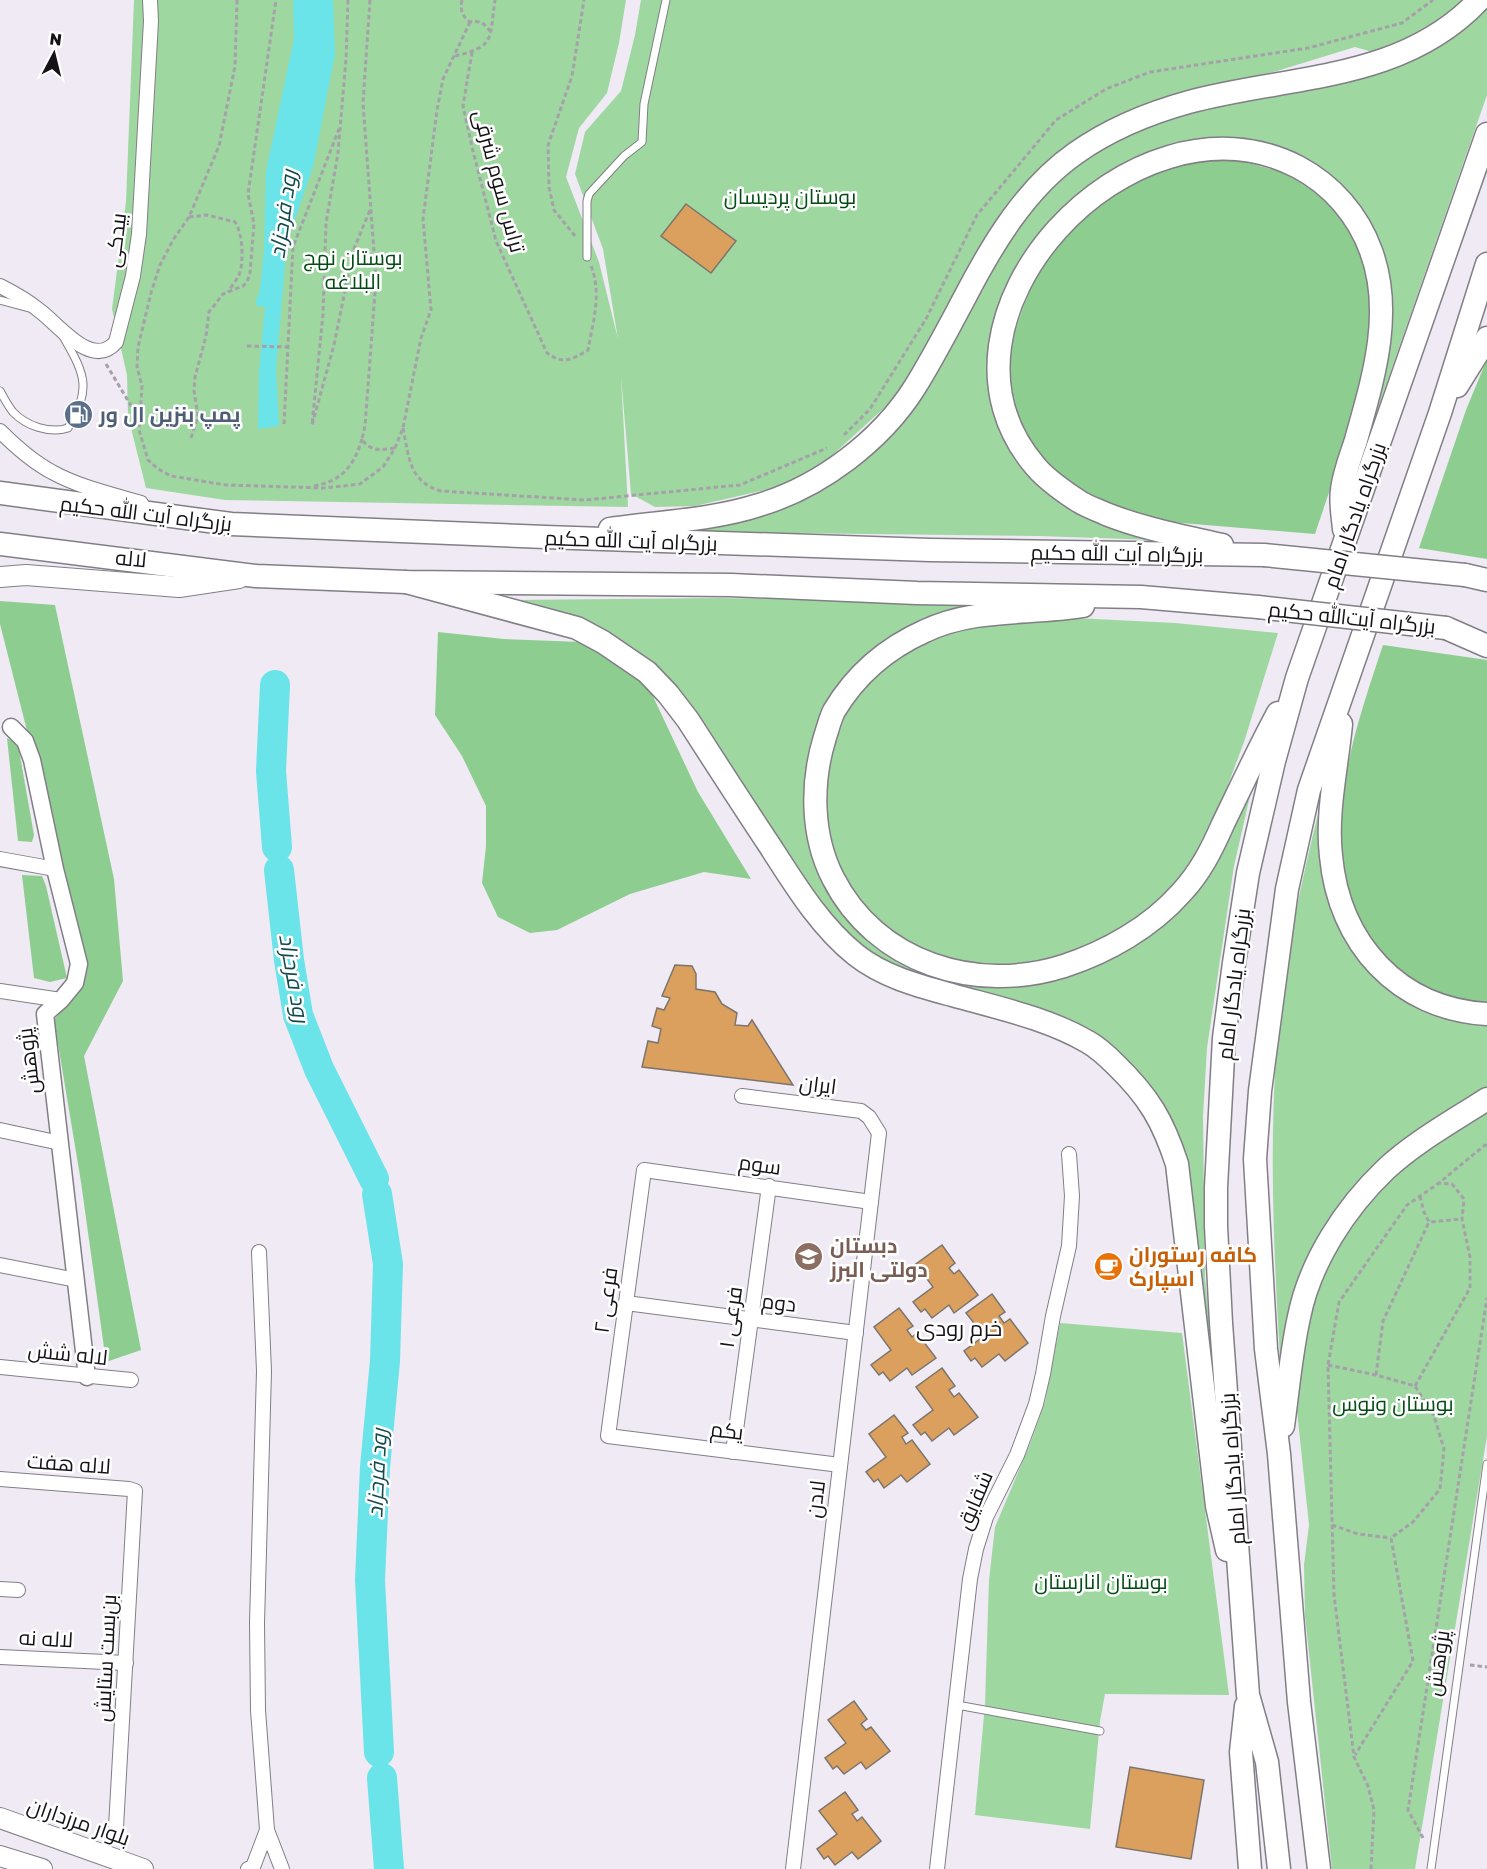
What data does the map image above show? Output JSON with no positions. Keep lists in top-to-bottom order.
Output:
{
  "streets": {
    "highway": ["بزرگراه آیت الله حکیم", "بزرگراه یادگار امام", "بزرگراه آیت‌الله حکیم"],
    "main road": ["لاله", "بلوار مرزداران"],
    "street": [
      "بیدکی",
      "پژوهش",
      "ایران",
      "سوم",
      "فرعی ۲",
      "دوم",
      "فرعی ۱",
      "لاله شش",
      "یکم",
      "لاله هفت",
      "لادن",
      "شقایق",
      "لاله نه",
      "بن‌بست ستایش"
    ],
    "path": ["تراس سوم شرقی"]
  },
  "crossings": [
    ["بزرگراه آیت الله حکیم", "لاله"],
    ["بزرگراه آیت الله حکیم", "بزرگراه آیت‌الله حکیم"],
    ["پژوهش", "لاله شش"],
    ["ایران", "لادن"],
    ["سوم", "فرعی ۲"],
    ["سوم", "فرعی ۱"],
    ["سوم", "لادن"],
    ["فرعی ۲", "دوم"],
    ["فرعی ۲", "یکم"],
    ["دوم", "فرعی ۱"],
    ["دوم", "لادن"],
    ["فرعی ۱", "یکم"],
    ["یکم", "لادن"],
    ["لاله هفت", "بن‌بست ستایش"],
    ["لاله نه", "بن‌بست ستایش"]
  ],
  "districts": ["خرم رودی"],
  "water": ["رود فرحزاد"],
  "parks": [
    "بوستان پردیسان",
    "بوستان نهج البلاغه",
    "بوستان ونوس",
    "بوستان انارستان"
  ],
  "places": {
    "fuel station": ["پمپ بنزین ال ور"],
    "school or university": ["دبستان دولتی البرز"],
    "cafe": ["کافه رستوران اسپارک"]
  },
  "north": "top"
}
